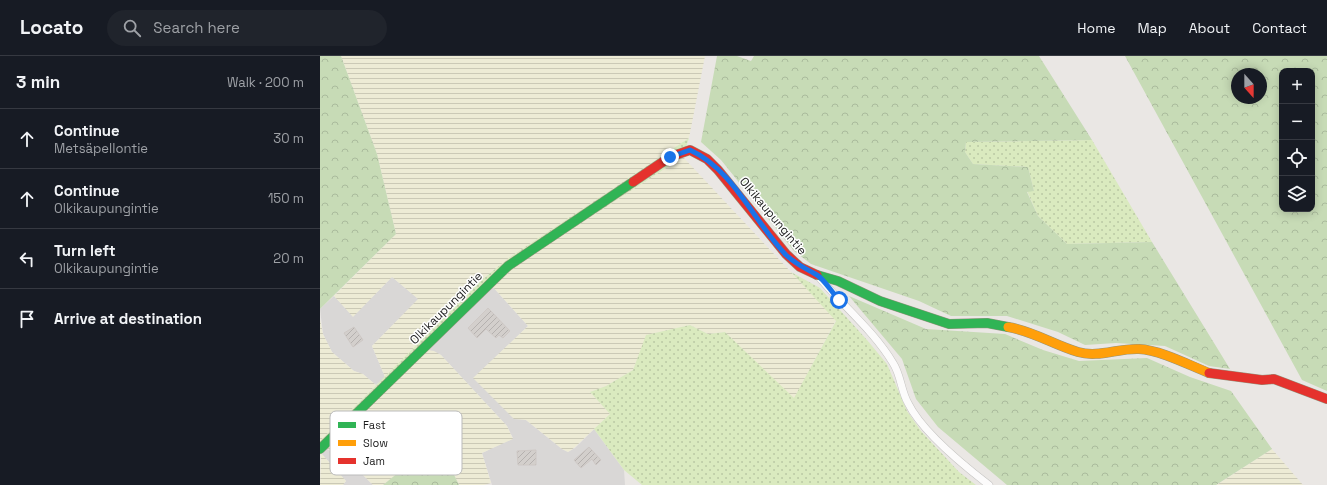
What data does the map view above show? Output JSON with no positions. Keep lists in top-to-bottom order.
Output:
{
  "streets": {
    "street": ["Olkikaupungintie"]
  },
  "legend": ["Fast", "Slow", "Jam"],
  "north": "bottom",
  "page": {
    "header": "Locato",
    "search": "Search here",
    "nav": [
      "Home",
      "Map",
      "About",
      "Contact"
    ],
    "heading": ["3 min", "Walk · 200 m"],
    "map_buttons": ["+", "−"],
    "list": [
      ["Continue", "Metsäpellontie", "30 m"],
      ["Continue", "Olkikaupungintie", "150 m"],
      ["Turn left", "Olkikaupungintie", "20 m"],
      "Arrive at destination"
    ]
  }
}
